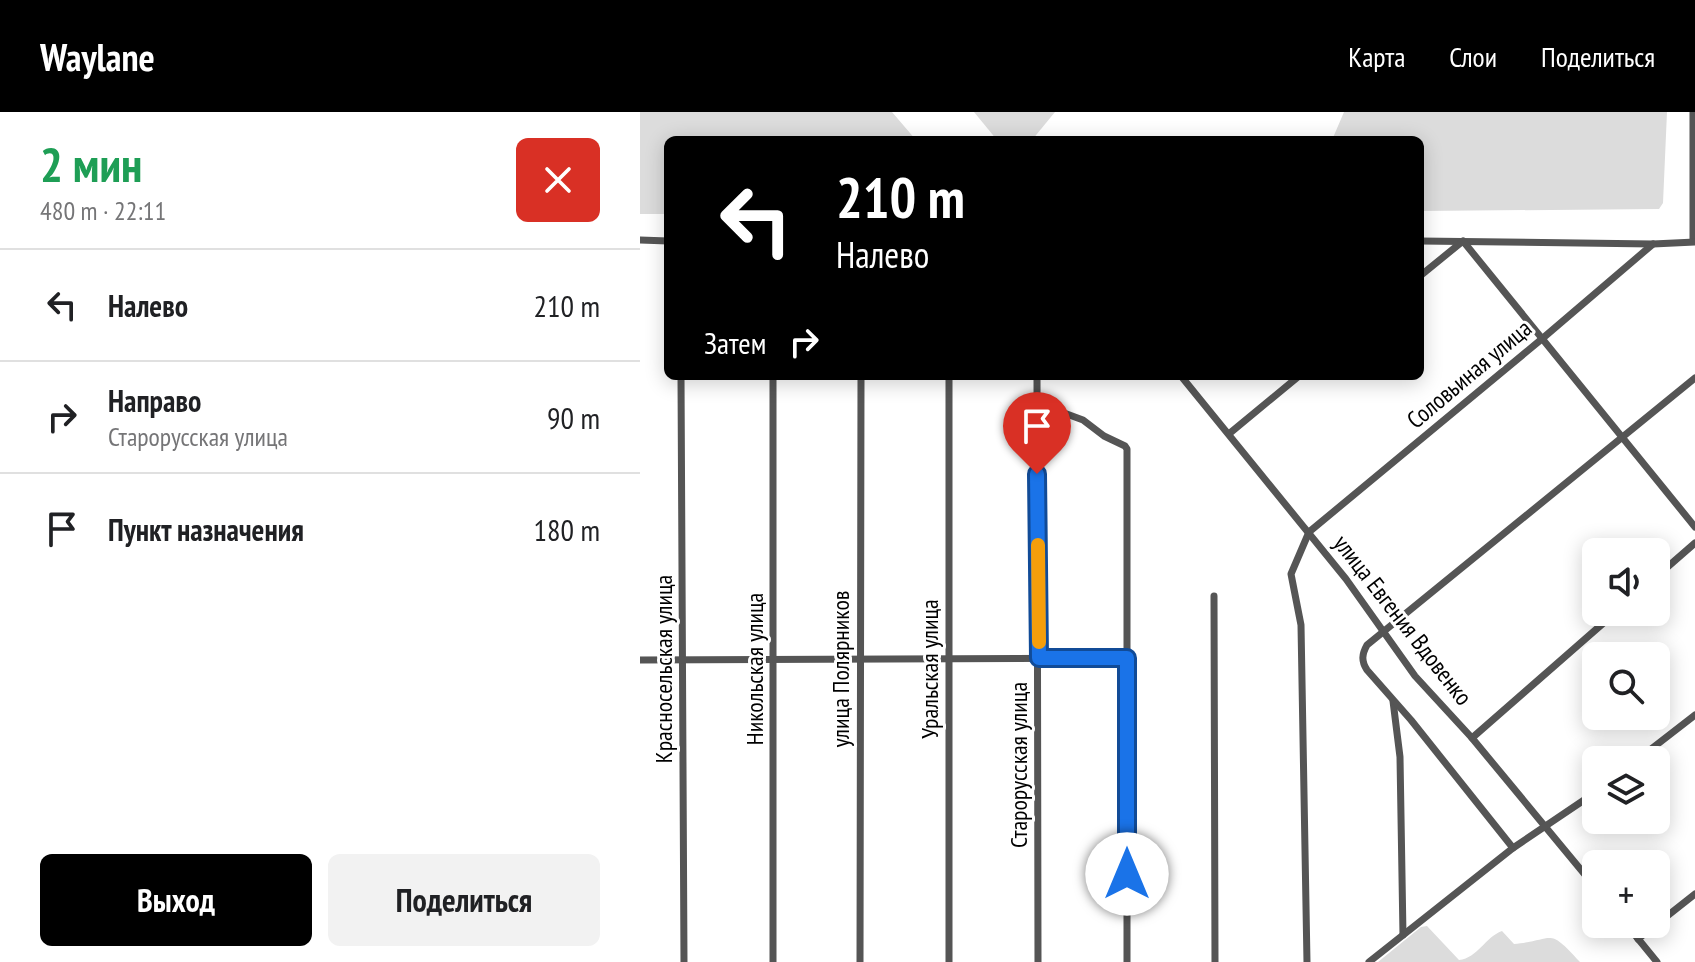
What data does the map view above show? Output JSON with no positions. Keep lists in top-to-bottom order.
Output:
{
  "streets": {
    "street": [
      "Соловьиная улица",
      "улица Евгения Вдовенко",
      "Красносельская улица",
      "Никольская улица",
      "улица Полярников",
      "Уральская улица",
      "Старорусская улица"
    ]
  },
  "crossings": [
    ["Соловьиная улица", "улица Евгения Вдовенко"]
  ],
  "page": {
    "header": "Waylane",
    "nav": ["Карта", "Слои", "Поделиться"],
    "heading": ["2 мин", "480 m · 22:11"],
    "turn": ["210 m", "Налево"],
    "list": [
      {
        "name": "Налево",
        "value": "210 m"
      },
      {
        "name": "Направо",
        "note": "Старорусская улица",
        "value": "90 m"
      },
      {
        "name": "Пункт назначения",
        "value": "180 m"
      }
    ],
    "then": "Затем",
    "map_buttons": "+",
    "buttons": ["Выход", "Поделиться"]
  }
}
